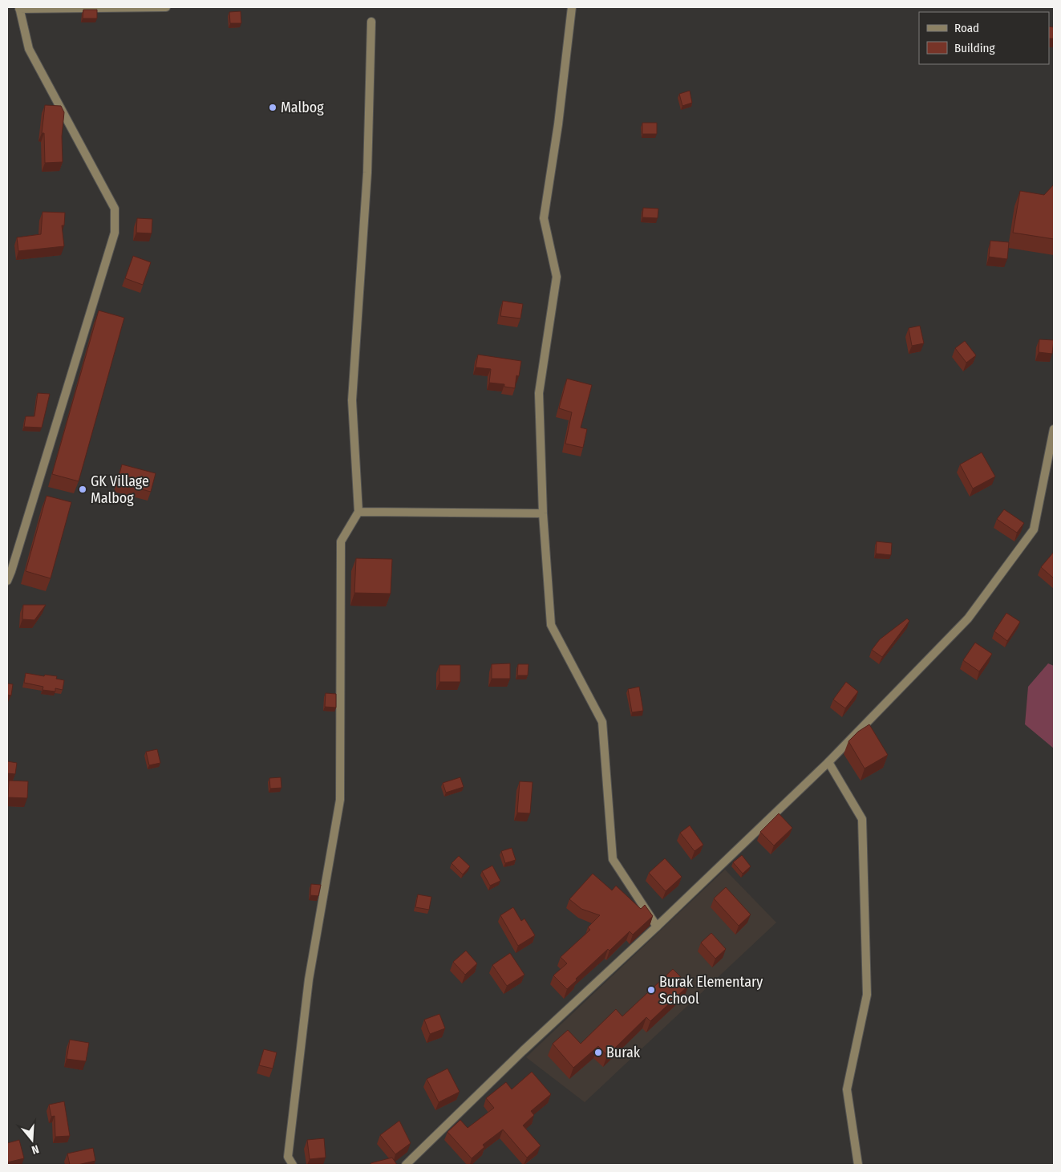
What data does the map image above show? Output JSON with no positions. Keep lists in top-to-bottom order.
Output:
{
  "places": [
    "Malbog",
    "GK Village Malbog",
    "Burak Elementary School",
    "Burak"
  ],
  "legend": ["Road", "Building"],
  "north": "bottom"
}
